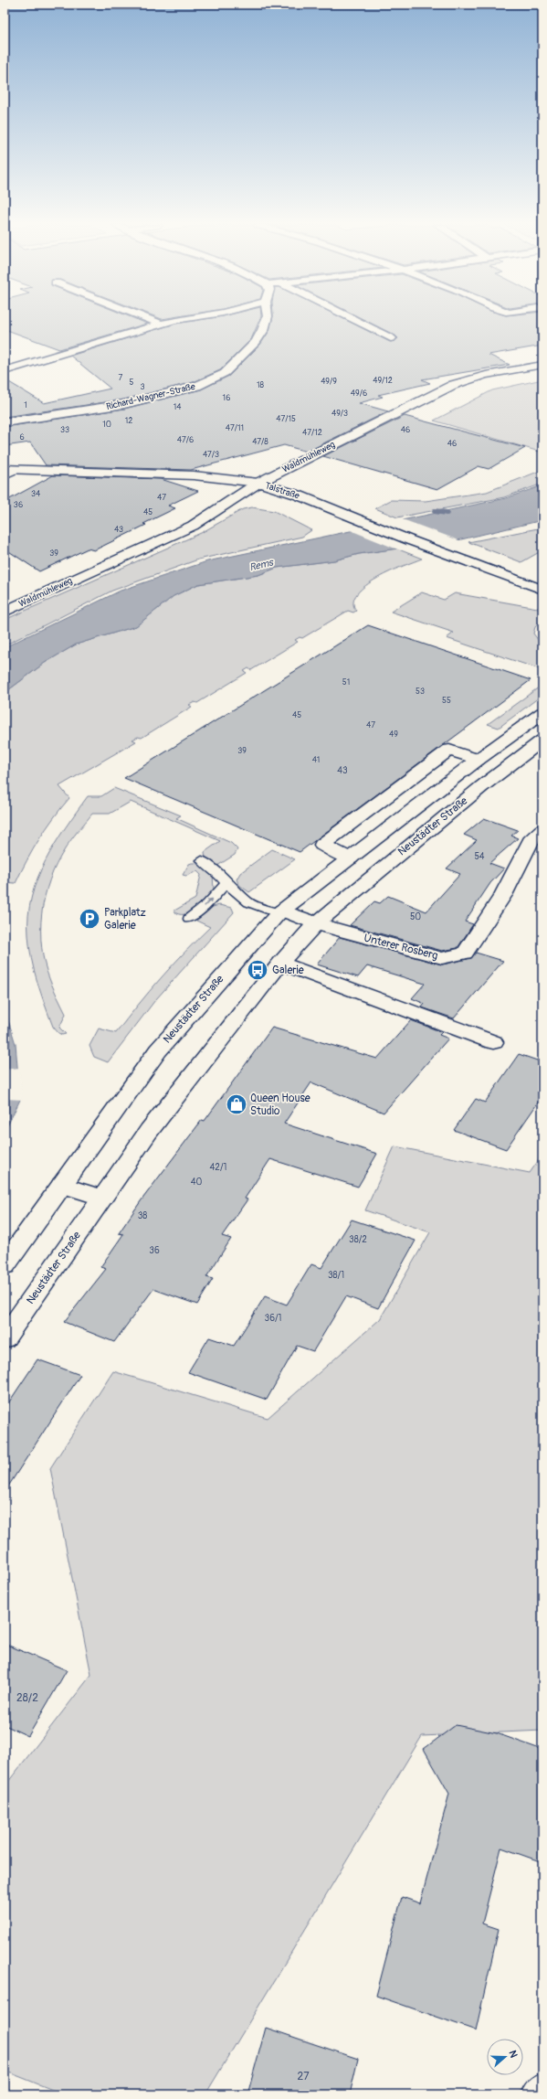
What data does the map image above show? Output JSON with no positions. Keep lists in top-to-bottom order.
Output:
{
  "streets": {
    "street": [
      "Richard-Wagner-Straße",
      "Waldmühleweg",
      "Talstraße",
      "Neustädter Straße",
      "Unterer Rosberg"
    ]
  },
  "crossings": [
    ["Waldmühleweg", "Talstraße"],
    ["Neustädter Straße", "Unterer Rosberg"]
  ],
  "water": ["Rems"],
  "places": {
    "parking": ["Parkplatz Galerie"],
    "bus stop": ["Galerie"],
    "shop": ["Queen House Studio"]
  },
  "house_numbers": [
    "7",
    "49/12",
    "49/9",
    "5",
    "18",
    "3",
    "49/6",
    "16",
    "1",
    "14",
    "49/3",
    "47/15",
    "12",
    "10",
    "47/11",
    "33",
    "46",
    "47/12",
    "6",
    "47/6",
    "47/8",
    "46",
    "47/3",
    "34",
    "47",
    "36",
    "45",
    "43",
    "39",
    "51",
    "53",
    "55",
    "45",
    "47",
    "49",
    "39",
    "41",
    "43",
    "54",
    "50",
    "42/1",
    "40",
    "38",
    "38/2",
    "36",
    "38/1",
    "36/1",
    "28/2",
    "27"
  ],
  "north": "right"
}
